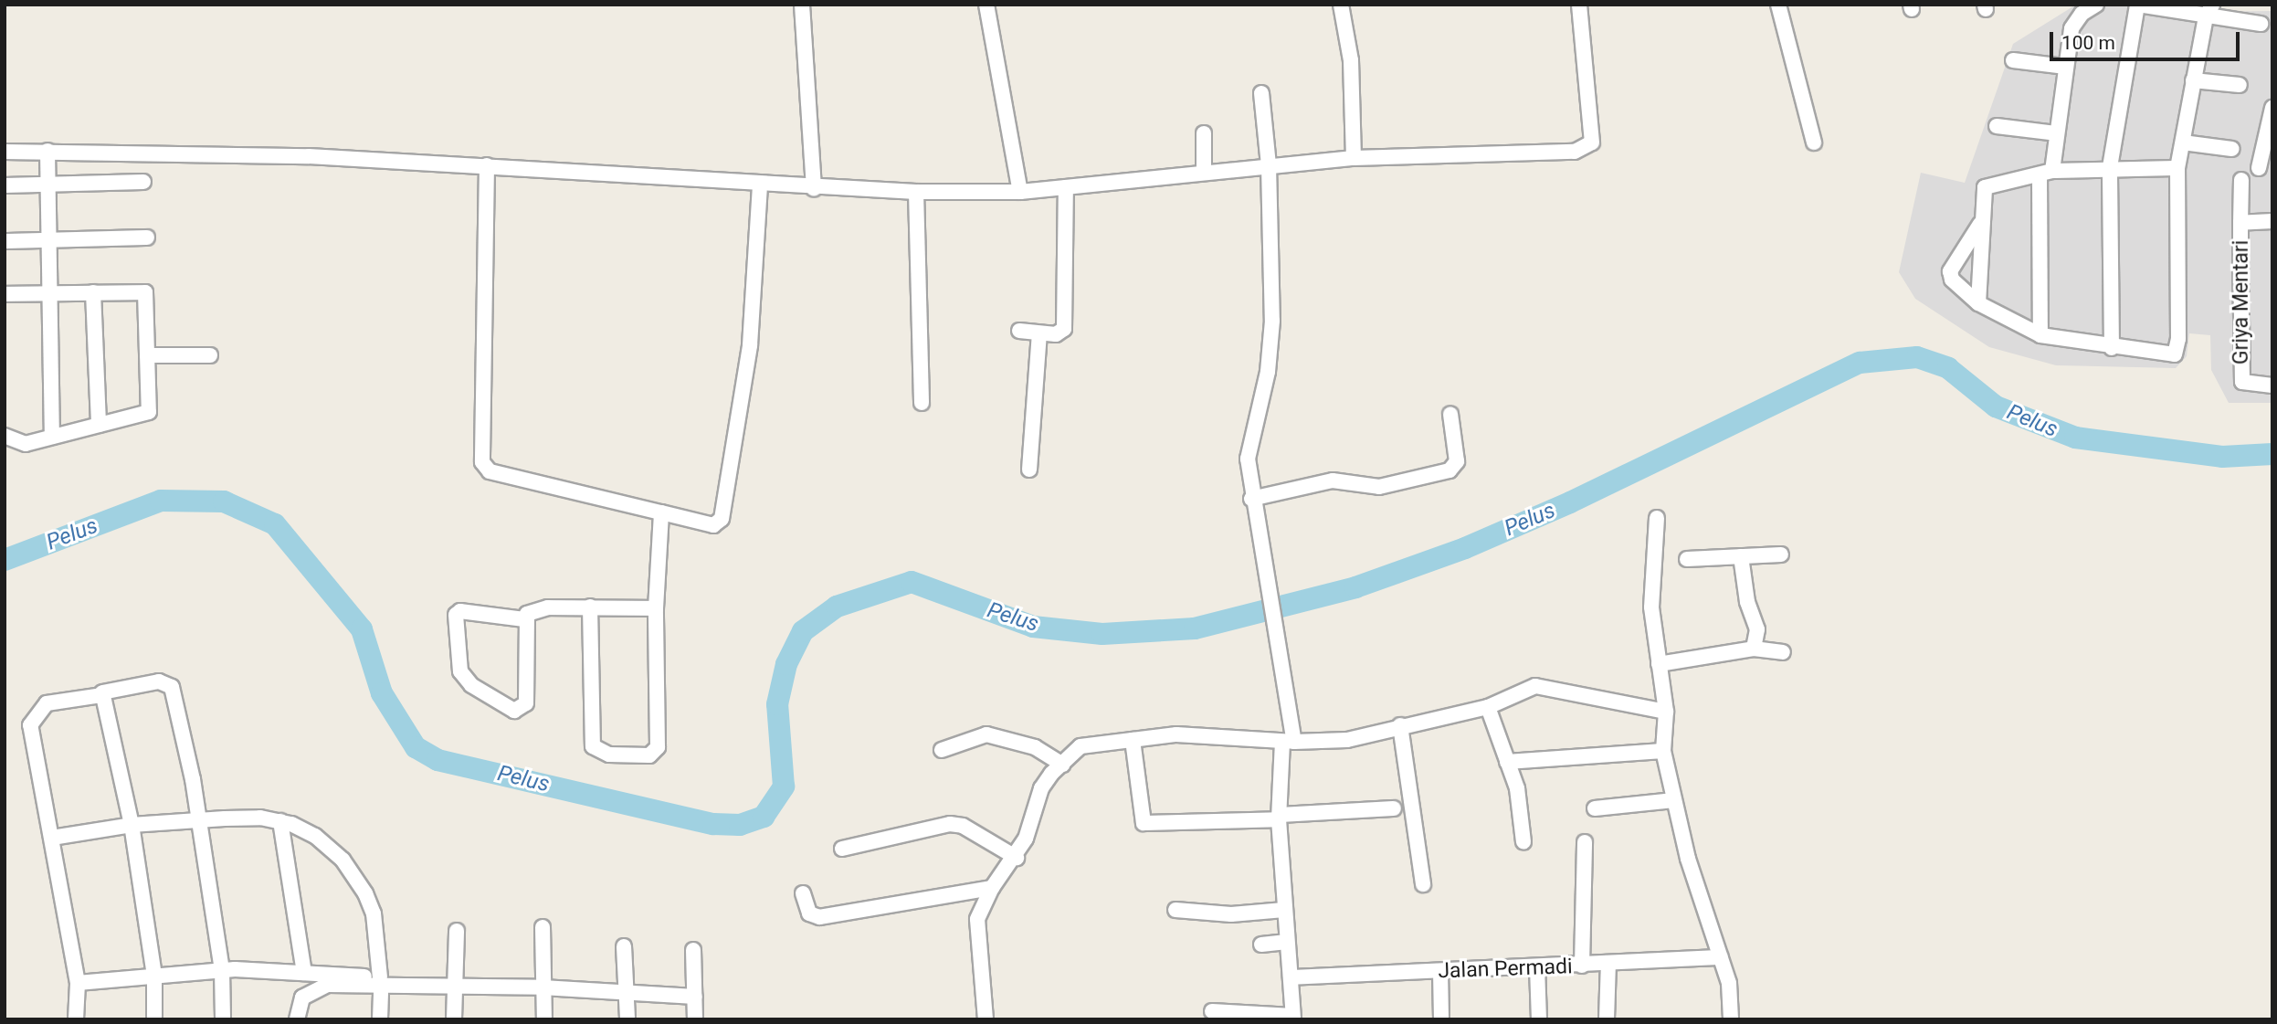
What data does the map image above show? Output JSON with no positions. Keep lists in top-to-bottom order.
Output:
{
  "streets": {
    "street": ["Griya Mentari", "Jalan Permadi"]
  },
  "water": ["Pelus"],
  "scale_bar": "100 m"
}
